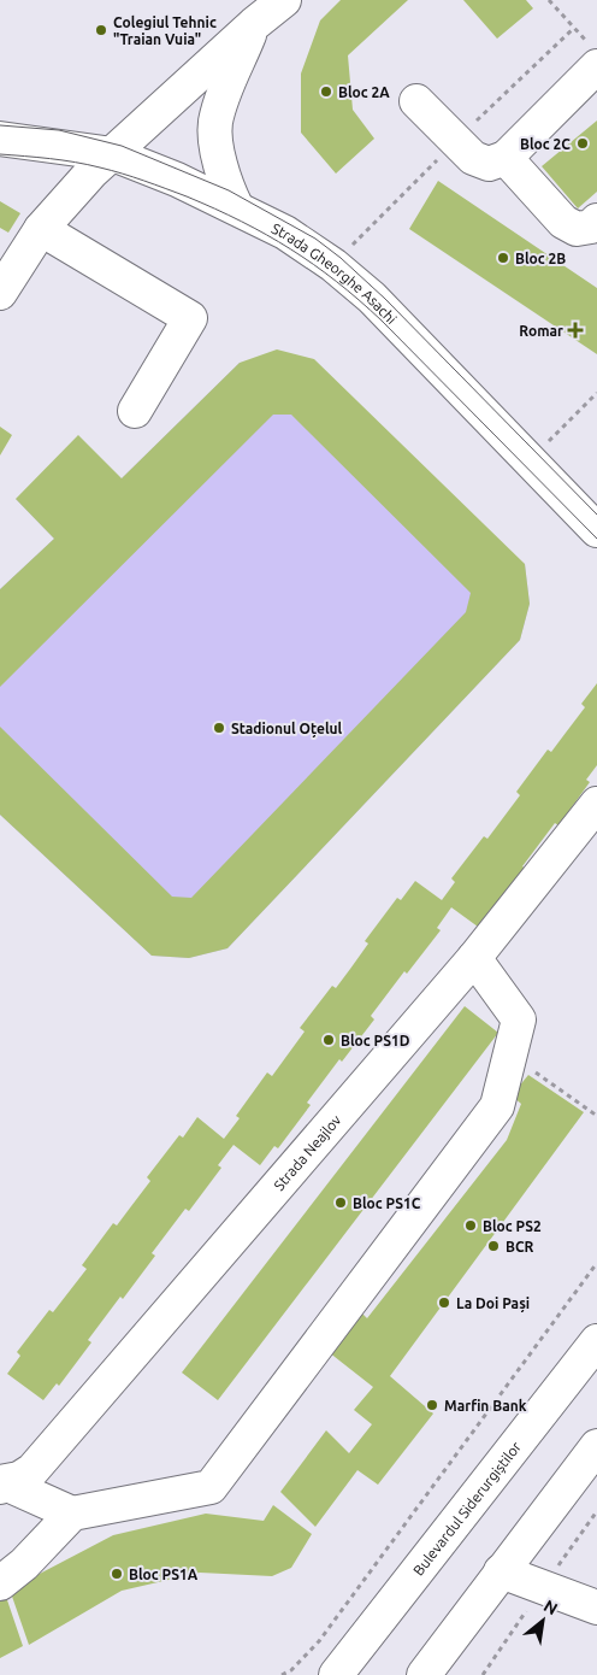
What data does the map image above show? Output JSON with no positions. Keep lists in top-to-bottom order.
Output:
{
  "streets": {
    "street": ["Strada Gheorghe Asachi", "Strada Neajlov", "Bulevardul Siderurgiștilor"]
  },
  "places": {
    "other": [
      "Colegiul Tehnic \"Traian Vuia\"",
      "Bloc 2A",
      "Bloc 2C",
      "Bloc 2B",
      "Stadionul Oțelul",
      "Bloc PS1D",
      "Bloc PS1C",
      "Bloc PS2",
      "BCR",
      "La Doi Pași",
      "Marfin Bank",
      "Bloc PS1A"
    ],
    "health": ["Romar"]
  },
  "north": "top right"
}
